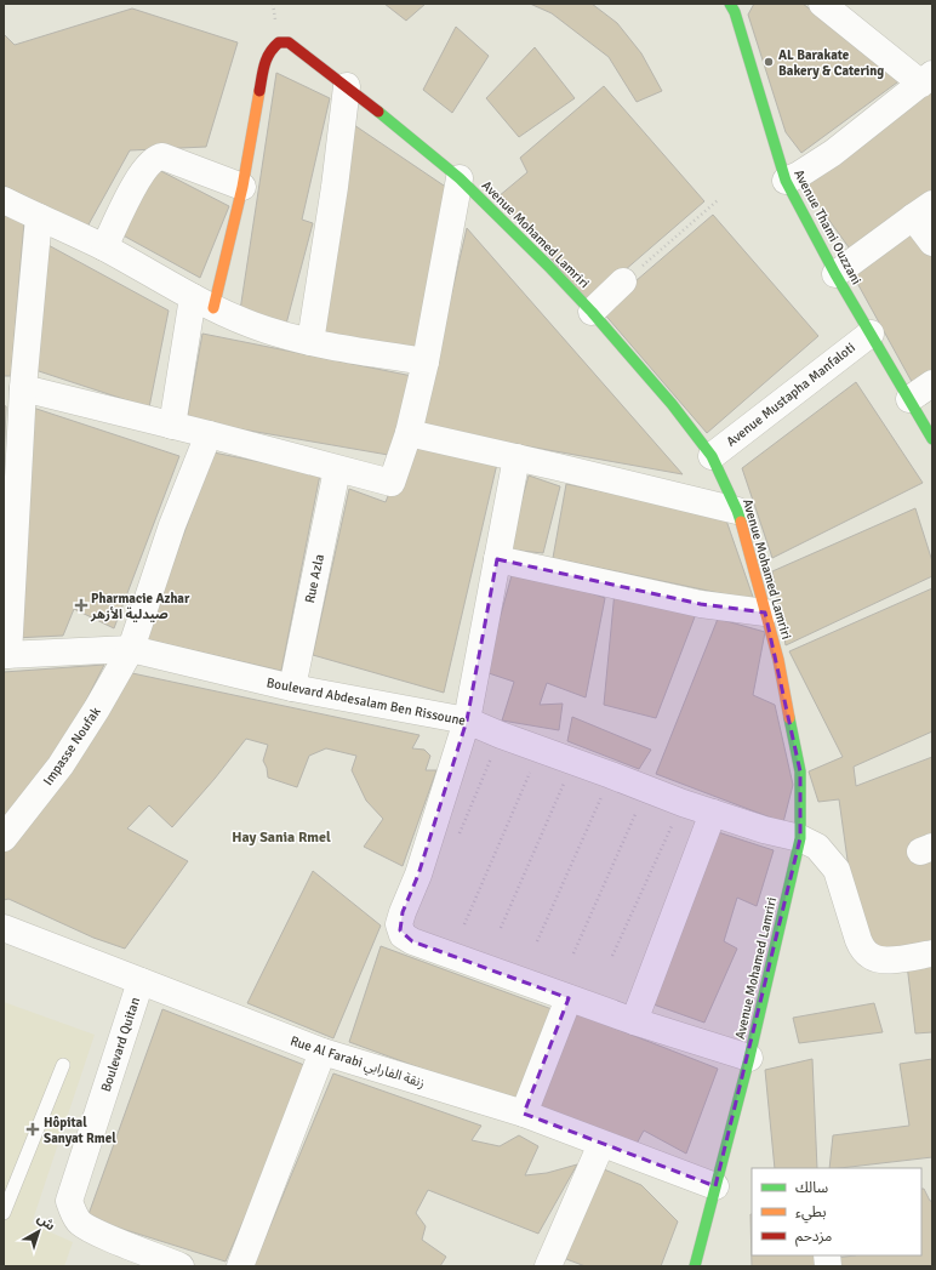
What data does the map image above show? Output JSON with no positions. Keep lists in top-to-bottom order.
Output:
{
  "streets": {
    "street": [
      "Avenue Thami Ouzzani",
      "Avenue Mohamed Lamriri",
      "Avenue Mustapha Manfaloti",
      "Rue Azla",
      "Boulevard Abdesalam Ben Rissoune",
      "Impasse Noufak",
      "Boulevard Quitan",
      "Rue Al Farabi زنقة الفارابي"
    ]
  },
  "crossings": [
    ["Avenue Thami Ouzzani", "Avenue Mustapha Manfaloti"],
    ["Avenue Mohamed Lamriri", "Avenue Mustapha Manfaloti"],
    ["Avenue Mohamed Lamriri", "Boulevard Abdesalam Ben Rissoune"],
    ["Avenue Mohamed Lamriri", "Rue Al Farabi زنقة الفارابي"],
    ["Rue Azla", "Boulevard Abdesalam Ben Rissoune"],
    ["Boulevard Abdesalam Ben Rissoune", "Impasse Noufak"],
    ["Boulevard Quitan", "Rue Al Farabi زنقة الفارابي"]
  ],
  "districts": ["Hay Sania Rmel"],
  "places": {
    "other": ["AL Barakate Bakery & Catering"],
    "health": ["Pharmacie Azhar صيدلية الأزهر", "Hôpital Sanyat Rmel"]
  },
  "legend": ["سالك", "بطيء", "مزدحم"],
  "north": "top right"
}
